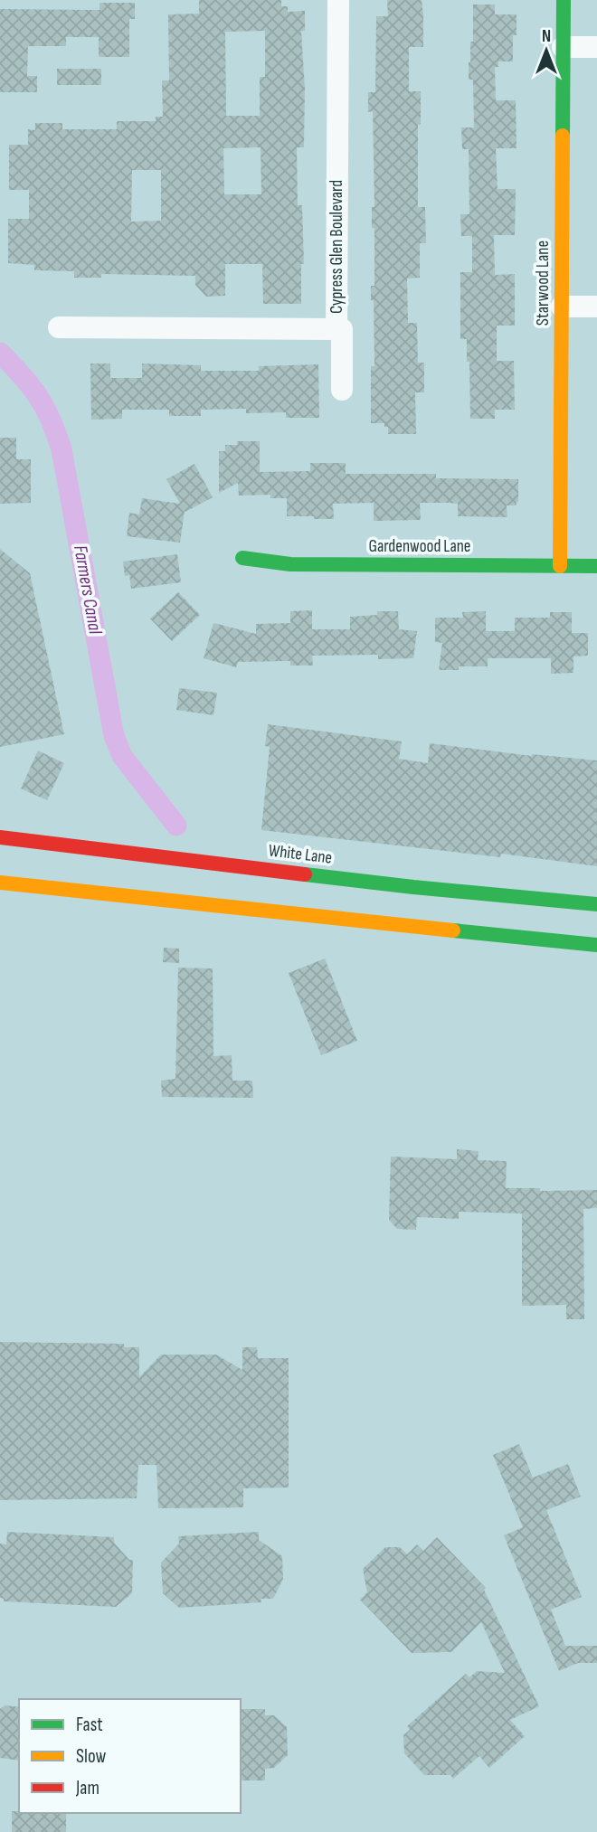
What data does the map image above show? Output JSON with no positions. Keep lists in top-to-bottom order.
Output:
{
  "streets": {
    "main road": ["Starwood Lane", "Gardenwood Lane", "White Lane"],
    "street": ["Cypress Glen Boulevard"]
  },
  "crossings": [
    ["Starwood Lane", "Gardenwood Lane"]
  ],
  "water": ["Farmers Canal"],
  "legend": ["Fast", "Slow", "Jam"],
  "north": "top"
}
